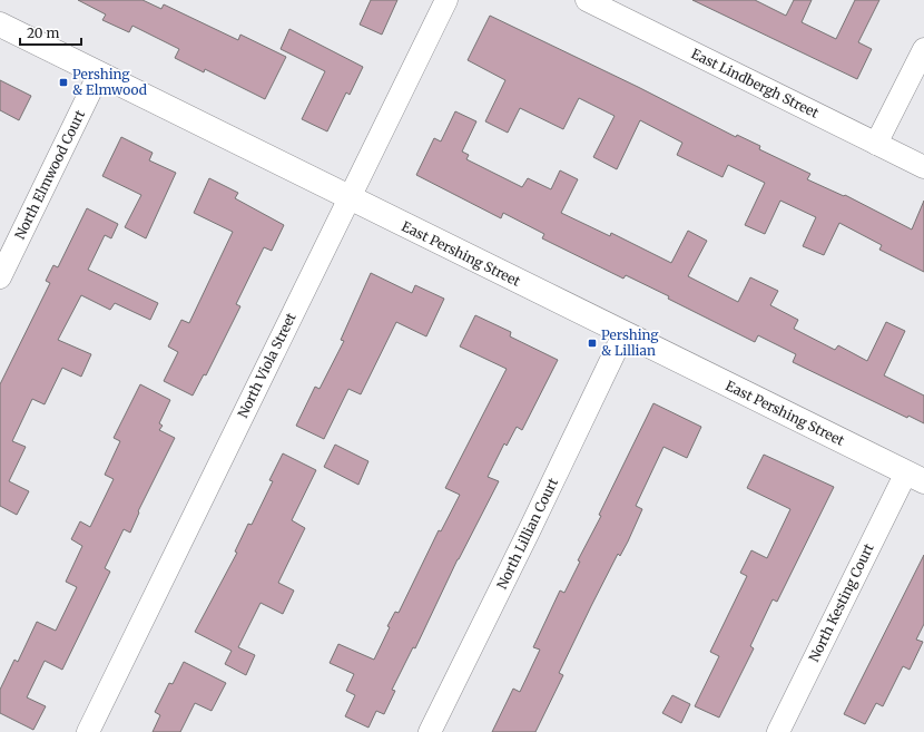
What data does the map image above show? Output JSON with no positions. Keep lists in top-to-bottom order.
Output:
{
  "streets": {
    "street": [
      "East Lindbergh Street",
      "North Elmwood Court",
      "East Pershing Street",
      "North Viola Street",
      "North Lillian Court",
      "North Kesting Court"
    ]
  },
  "crossings": [
    ["North Elmwood Court", "East Pershing Street"],
    ["East Pershing Street", "North Viola Street"],
    ["East Pershing Street", "North Lillian Court"],
    ["East Pershing Street", "North Kesting Court"]
  ],
  "places": {
    "transit": ["Pershing & Elmwood", "Pershing & Lillian"]
  },
  "scale_bar": "20 m"
}
